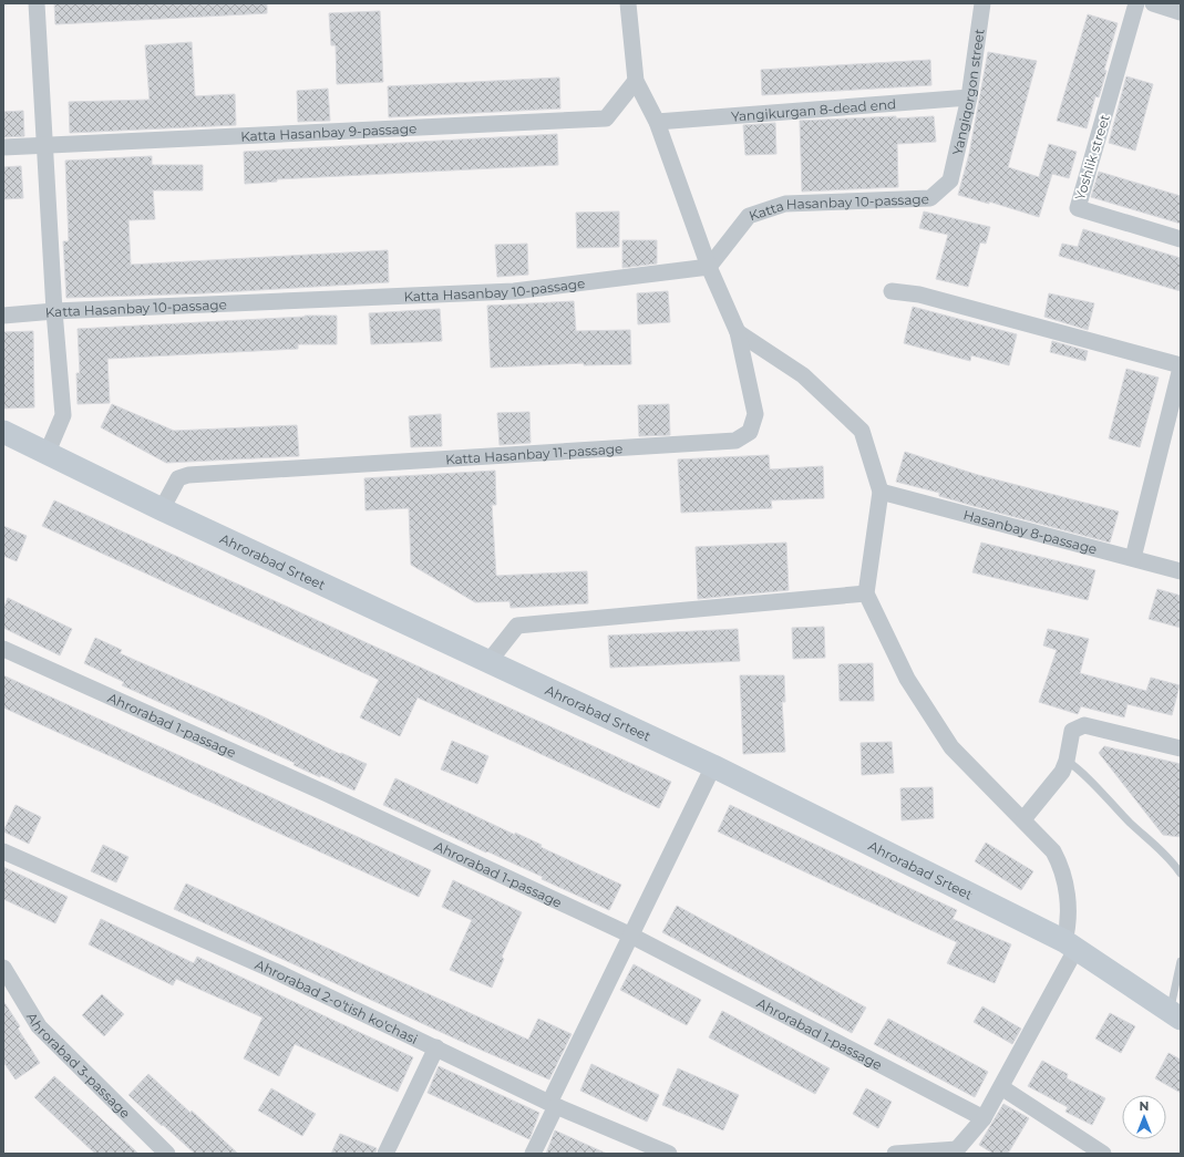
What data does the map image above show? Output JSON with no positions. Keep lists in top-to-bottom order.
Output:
{
  "streets": {
    "street": [
      "Yangiqorgon street",
      "Yangikurgan 8-dead end",
      "Katta Hasanbay 9-passage",
      "Yoshlik street",
      "Katta Hasanbay 10-passage",
      "Katta Hasanbay 11-passage",
      "Hasanbay 8-passage",
      "Ahrorabad Srteet",
      "Ahrorabad 1-passage",
      "Ahrorabad 2-o'tish ko'chasi",
      "Ahrorabad 3-passage"
    ]
  },
  "crossings": [
    ["Yangiqorgon street", "Yangikurgan 8-dead end"],
    ["Yangiqorgon street", "Katta Hasanbay 10-passage"],
    ["Yangikurgan 8-dead end", "Katta Hasanbay 11-passage"],
    ["Katta Hasanbay 9-passage", "Katta Hasanbay 11-passage"],
    ["Katta Hasanbay 10-passage", "Katta Hasanbay 11-passage"],
    ["Katta Hasanbay 11-passage", "Ahrorabad Srteet"]
  ],
  "north": "top"
}
